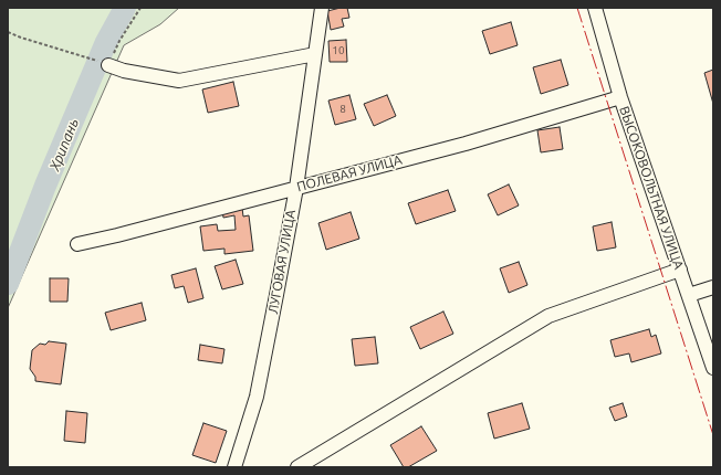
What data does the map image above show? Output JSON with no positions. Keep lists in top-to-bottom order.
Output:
{
  "streets": {
    "street": ["ПОЛЕВАЯ УЛИЦА", "ВЫСОКОВОЛЬТНАЯ УЛИЦА", "ЛУГОВАЯ УЛИЦА"]
  },
  "crossings": [
    ["ПОЛЕВАЯ УЛИЦА", "ВЫСОКОВОЛЬТНАЯ УЛИЦА"],
    ["ПОЛЕВАЯ УЛИЦА", "ЛУГОВАЯ УЛИЦА"]
  ],
  "water": ["Хрипань"],
  "house_numbers": ["10", "8"]
}
